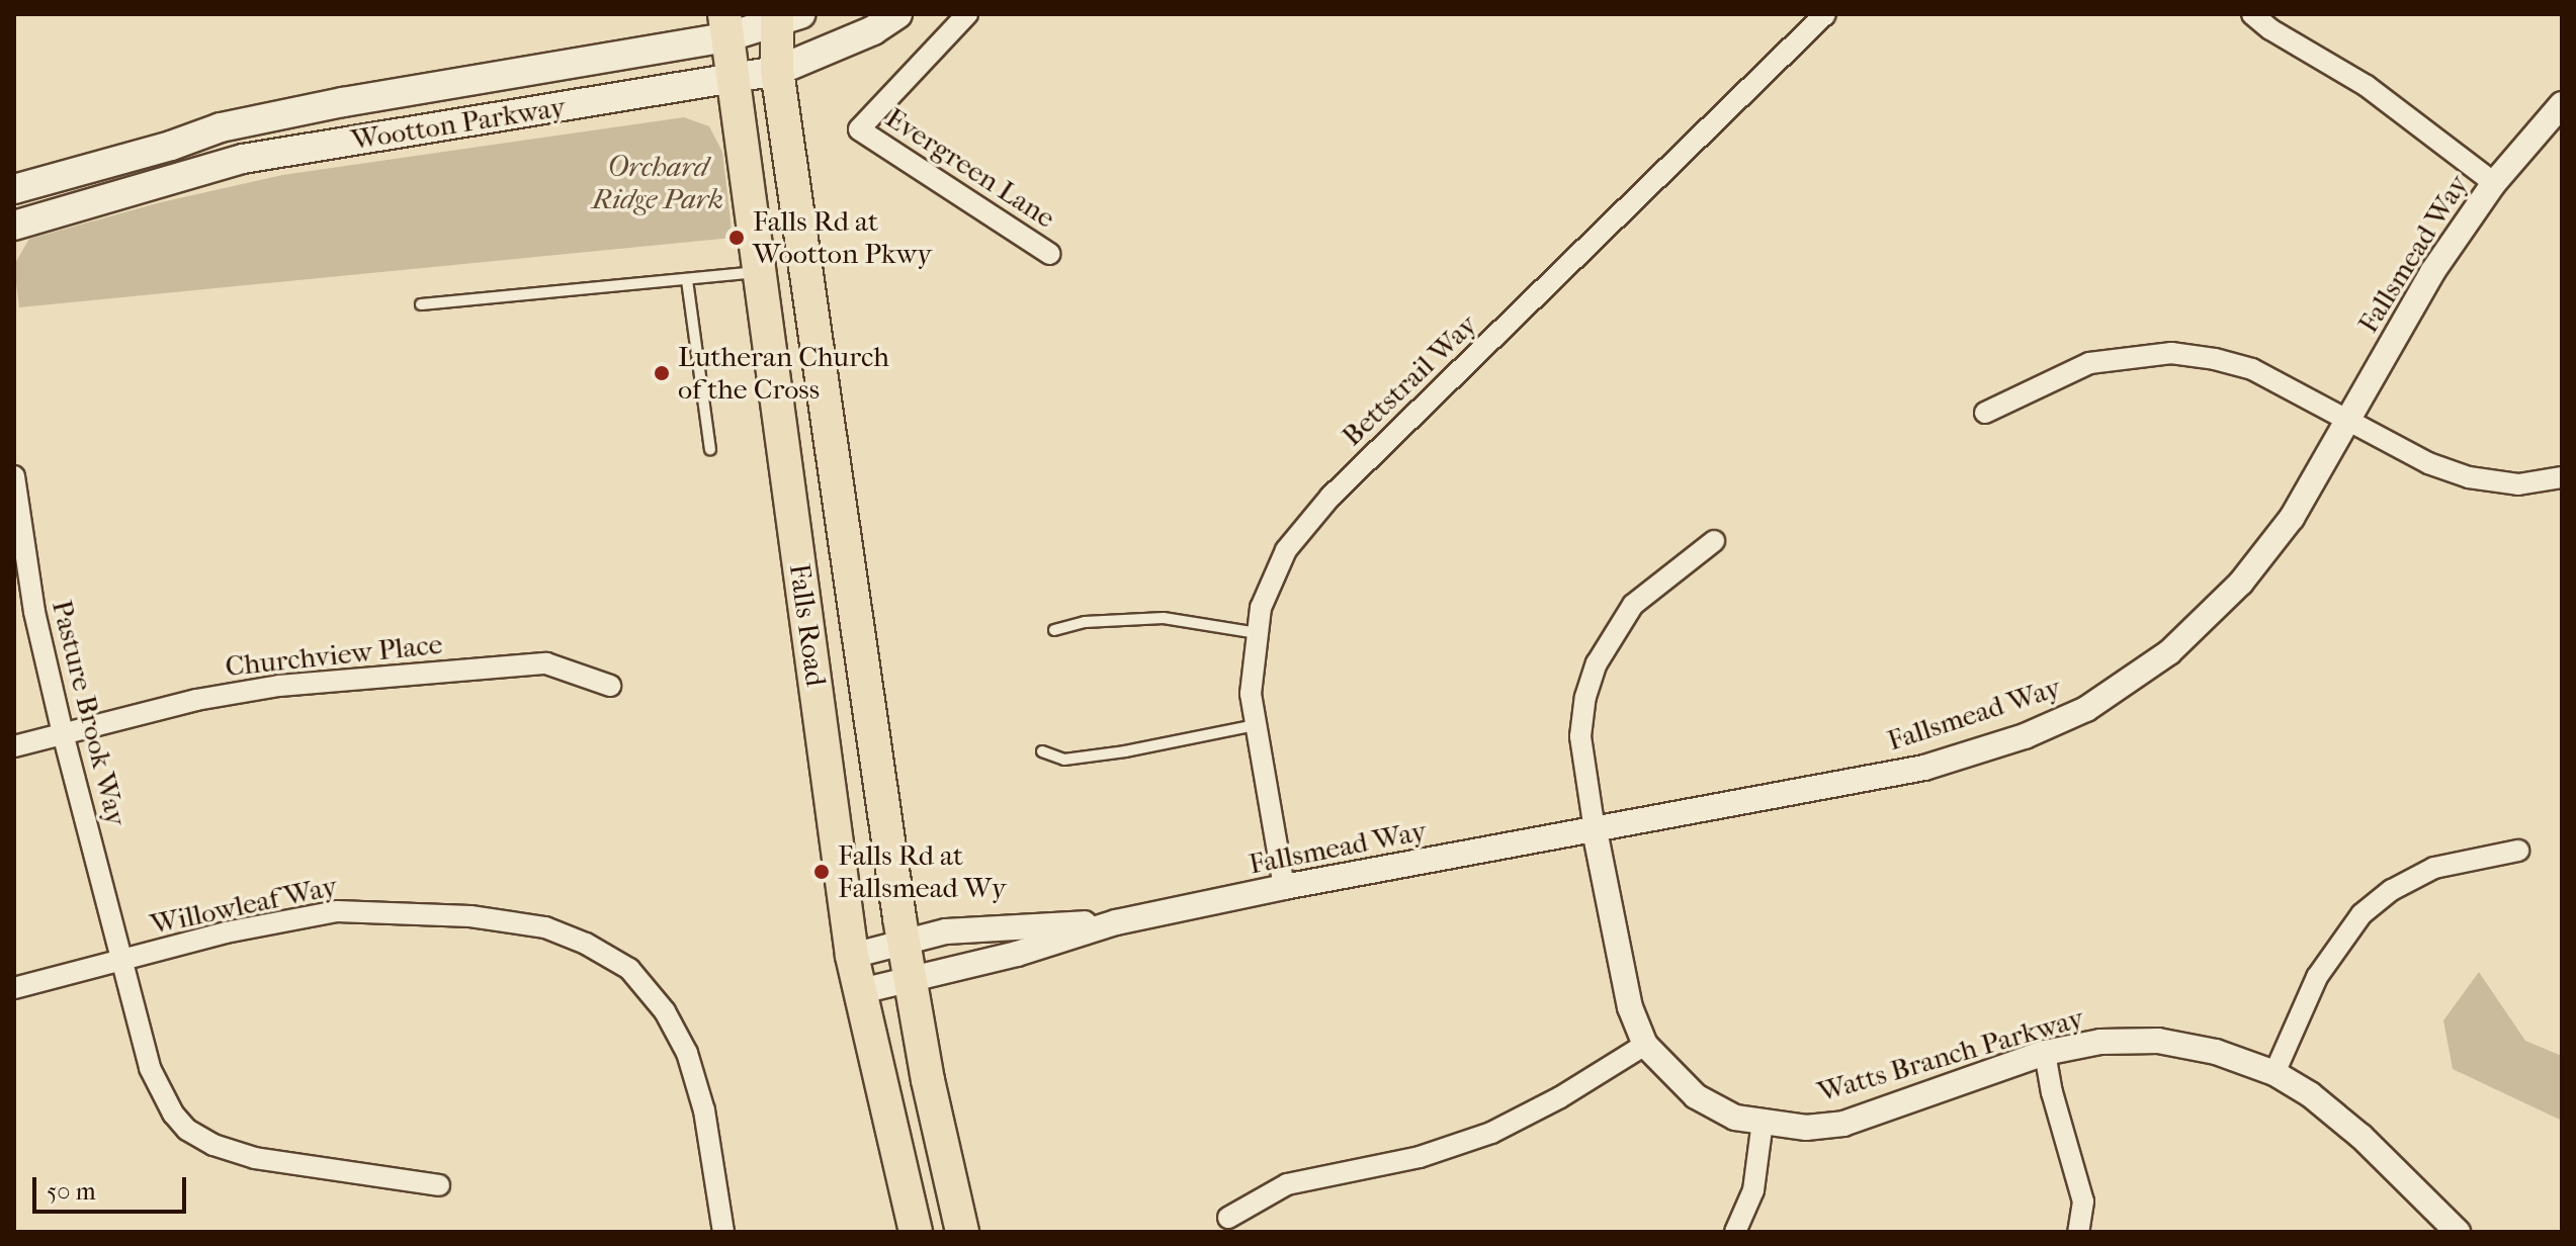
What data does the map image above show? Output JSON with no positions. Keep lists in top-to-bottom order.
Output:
{
  "streets": {
    "main road": ["Wootton Parkway", "Falls Road"],
    "street": [
      "Evergreen Lane",
      "Fallsmead Way",
      "Bettstrail Way",
      "Churchview Place",
      "Pasture Brook Way",
      "Willowleaf Way",
      "Watts Branch Parkway"
    ]
  },
  "crossings": [
    ["Wootton Parkway", "Falls Road"],
    ["Fallsmead Way", "Bettstrail Way"],
    ["Fallsmead Way", "Falls Road"],
    ["Fallsmead Way", "Watts Branch Parkway"],
    ["Churchview Place", "Pasture Brook Way"],
    ["Pasture Brook Way", "Willowleaf Way"]
  ],
  "parks": ["Orchard Ridge Park"],
  "places": ["Falls Rd at Wootton Pkwy", "Lutheran Church of the Cross", "Falls Rd at Fallsmead Wy"],
  "scale_bar": "50 m"
}
